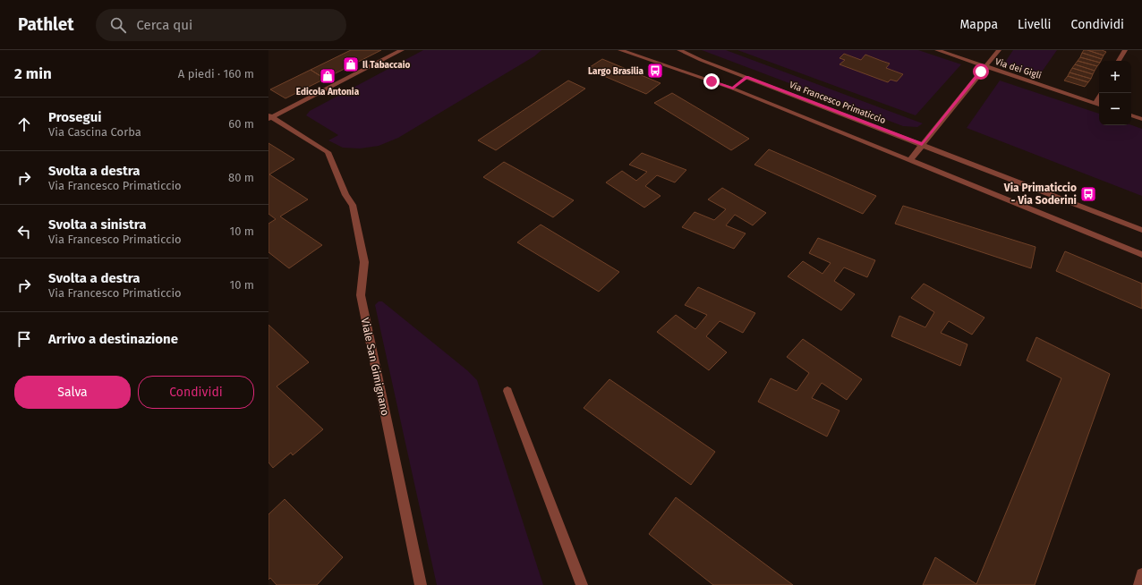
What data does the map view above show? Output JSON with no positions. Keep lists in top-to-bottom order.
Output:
{
  "streets": {
    "street": ["Via dei Gigli", "Via Francesco Primaticcio", "Viale San Gimignano"]
  },
  "places": {
    "shop": ["Il Tabaccaio", "Edicola Antonia"],
    "bus stop": ["Largo Brasilia", "Via Primaticcio - Via Soderini"]
  },
  "page": {
    "header": "Pathlet",
    "search": "Cerca qui",
    "nav": ["Mappa", "Livelli", "Condividi"],
    "heading": ["2 min", "A piedi · 160 m"],
    "map_buttons": ["+", "−"],
    "list": [
      ["Prosegui", "Via Cascina Corba", "60 m"],
      ["Svolta a destra", "Via Francesco Primaticcio", "80 m"],
      ["Svolta a sinistra", "Via Francesco Primaticcio", "10 m"],
      ["Svolta a destra", "Via Francesco Primaticcio", "10 m"],
      "Arrivo a destinazione"
    ],
    "buttons": ["Salva", "Condividi"]
  }
}
